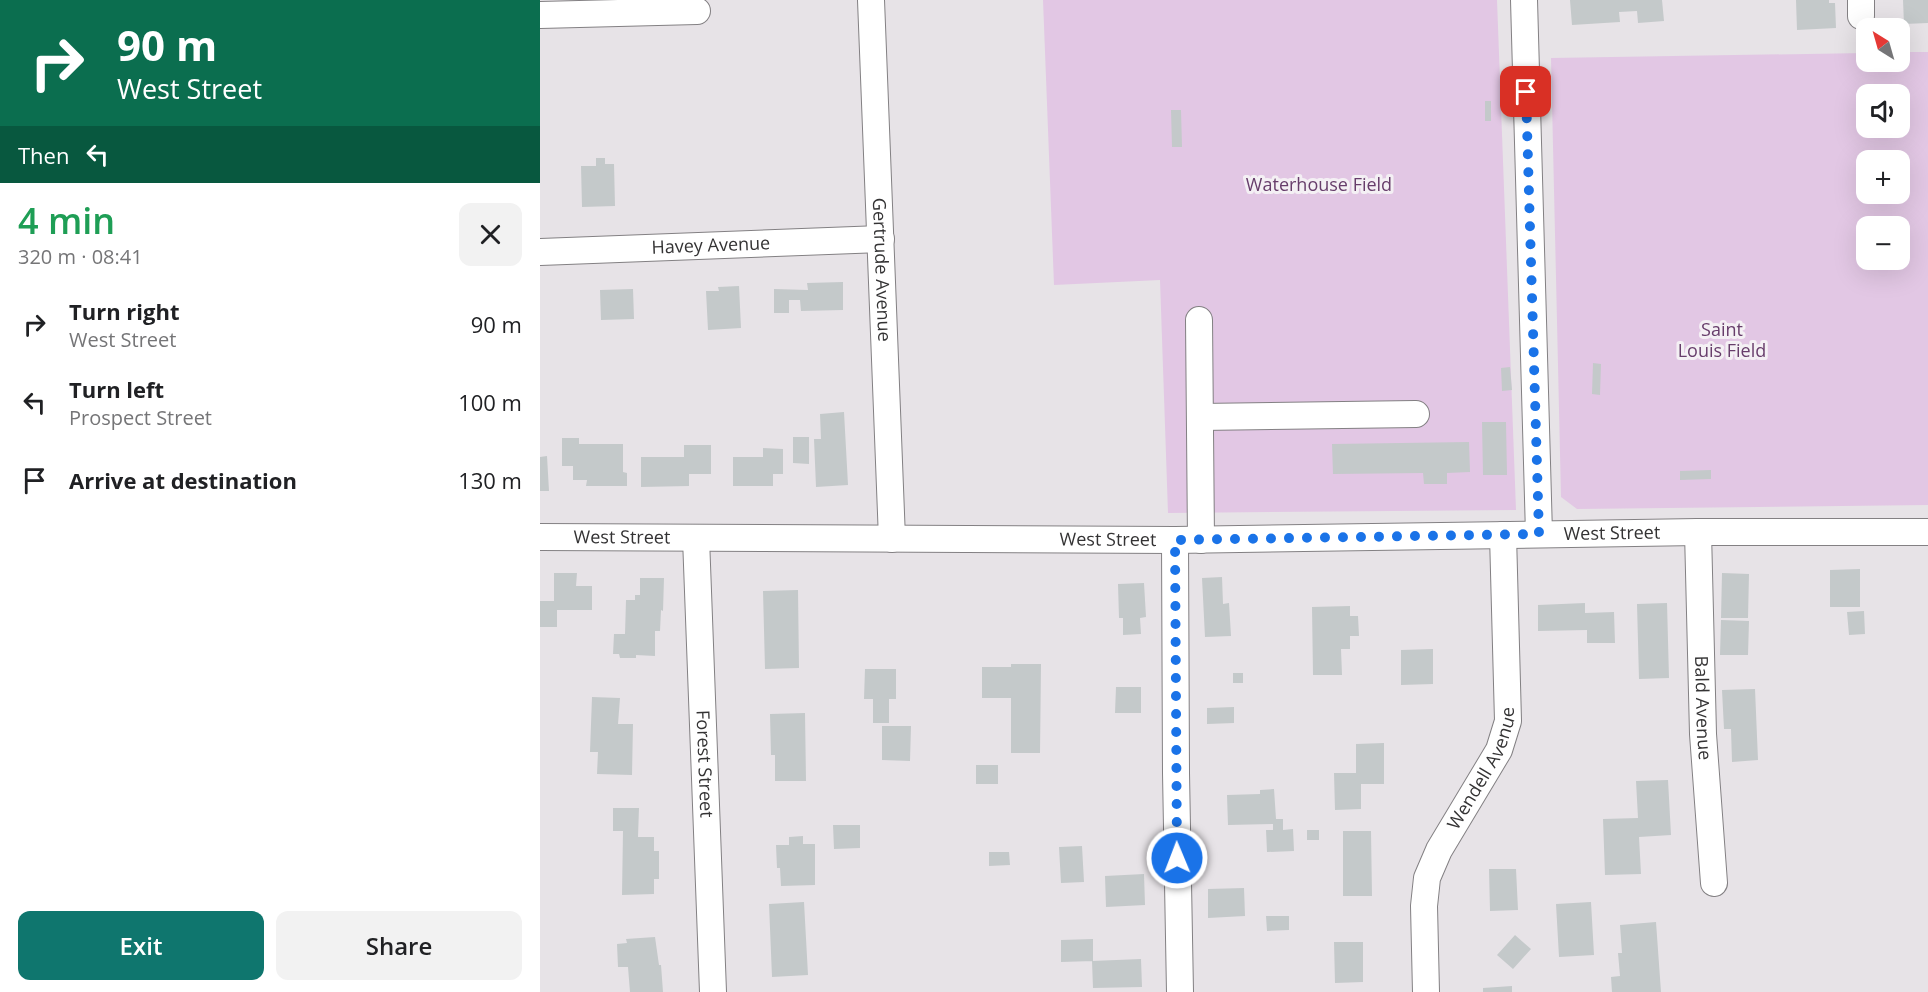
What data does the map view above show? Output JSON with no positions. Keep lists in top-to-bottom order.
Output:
{
  "streets": {
    "street": [
      "Havey Avenue",
      "Gertrude Avenue",
      "West Street",
      "Bald Avenue",
      "Forest Street",
      "Wendell Avenue"
    ]
  },
  "crossings": [
    ["Havey Avenue", "Gertrude Avenue"],
    ["Gertrude Avenue", "West Street"],
    ["West Street", "Bald Avenue"],
    ["West Street", "Forest Street"],
    ["West Street", "Wendell Avenue"]
  ],
  "parks": ["Waterhouse Field", "Saint Louis Field"],
  "north": "top left",
  "page": {
    "turn": ["90 m", "West Street"],
    "map_buttons": ["+", "−"],
    "then": "Then",
    "heading": ["4 min", "320 m · 08:41"],
    "list": [
      {
        "name": "Turn right",
        "note": "West Street",
        "value": "90 m"
      },
      {
        "name": "Turn left",
        "note": "Prospect Street",
        "value": "100 m"
      },
      {
        "name": "Arrive at destination",
        "value": "130 m"
      }
    ],
    "buttons": ["Exit", "Share"]
  }
}
